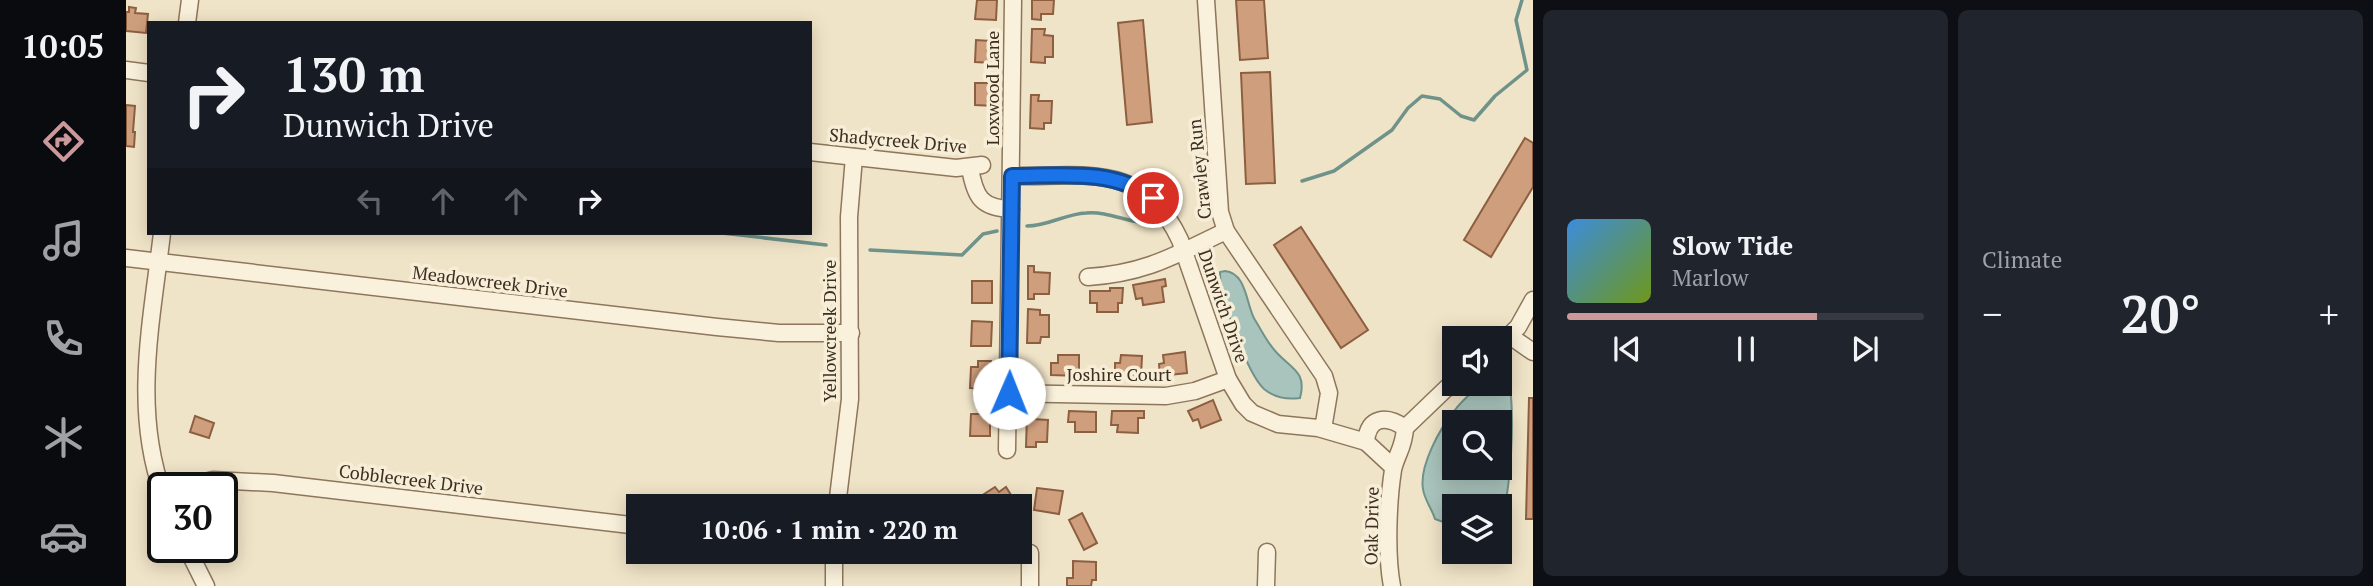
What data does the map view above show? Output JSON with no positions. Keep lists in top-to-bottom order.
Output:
{
  "streets": {
    "street": [
      "Loxwood Lane",
      "Shadycreek Drive",
      "Crawley Run",
      "Meadowcreek Drive",
      "Dunwich Drive",
      "Yellowcreek Drive",
      "Joshire Court",
      "Cobblecreek Drive",
      "Oak Drive"
    ]
  },
  "crossings": [
    ["Loxwood Lane", "Shadycreek Drive"],
    ["Loxwood Lane", "Dunwich Drive"],
    ["Loxwood Lane", "Joshire Court"],
    ["Shadycreek Drive", "Yellowcreek Drive"],
    ["Crawley Run", "Dunwich Drive"],
    ["Meadowcreek Drive", "Yellowcreek Drive"],
    ["Dunwich Drive", "Joshire Court"],
    ["Dunwich Drive", "Oak Drive"]
  ],
  "page": {
    "tabs": "10:05",
    "tile": "Climate",
    "turn": ["130 m", "Dunwich Drive"],
    "song": ["Slow Tide", "Marlow"],
    "heat": ["−", "20°", "+"],
    "limit": "30",
    "trip": "10:06 · 1 min · 220 m"
  }
}
